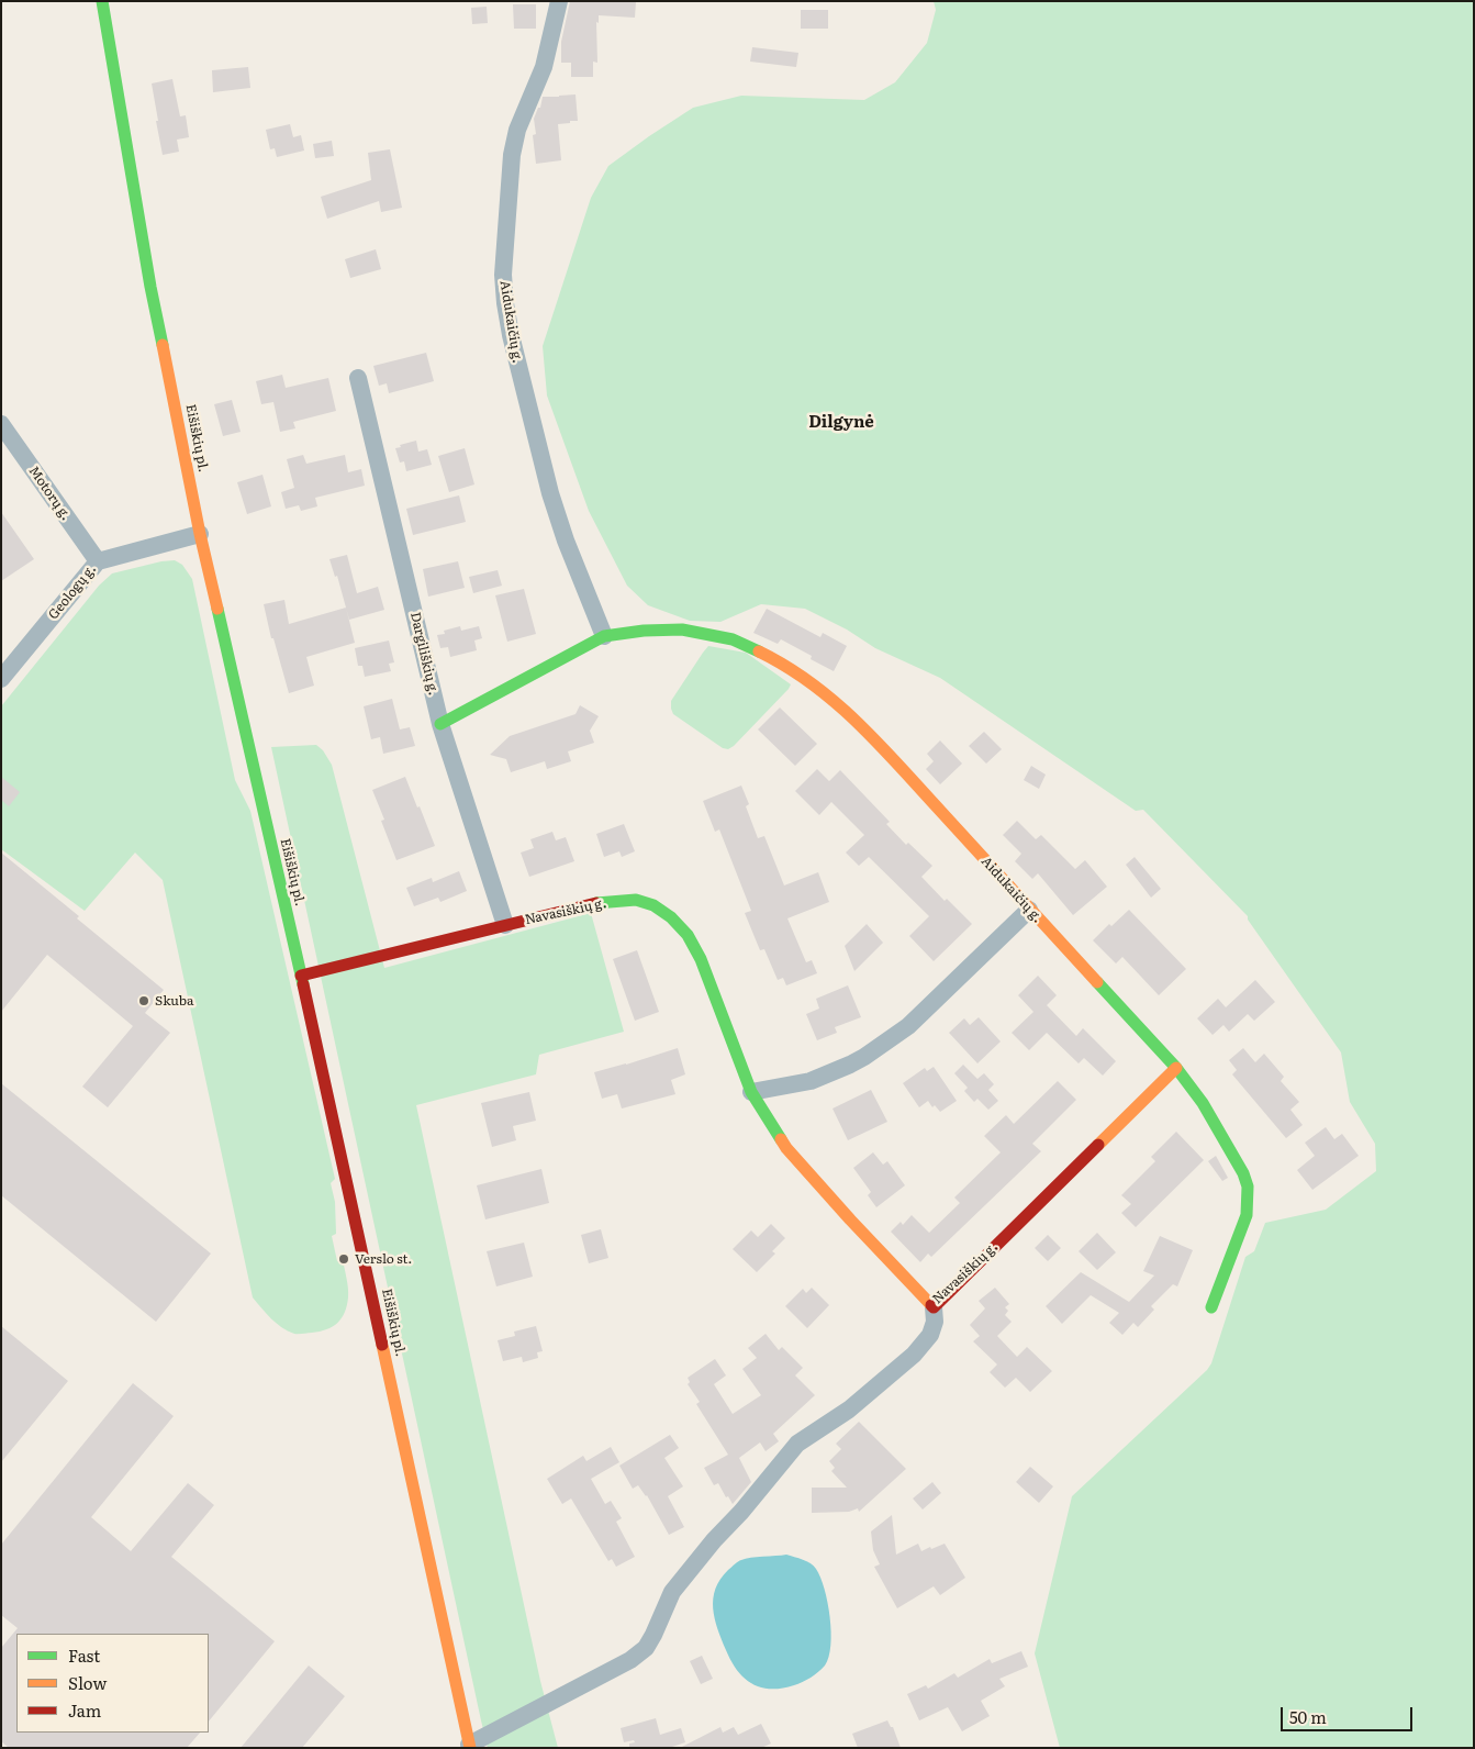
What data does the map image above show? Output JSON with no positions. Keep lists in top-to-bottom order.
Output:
{
  "streets": {
    "street": [
      "Aidukaičių g.",
      "Eišiškių pl.",
      "Motorų g.",
      "Geologų g.",
      "Dargiliškių g.",
      "Navasiškių g."
    ]
  },
  "crossings": [
    ["Aidukaičių g.", "Dargiliškių g."],
    ["Aidukaičių g.", "Navasiškių g."],
    ["Eišiškių pl.", "Geologų g."],
    ["Eišiškių pl.", "Navasiškių g."],
    ["Motorų g.", "Geologų g."],
    ["Dargiliškių g.", "Navasiškių g."]
  ],
  "districts": ["Dilgynė"],
  "places": ["Skuba", "Verslo st."],
  "legend": ["Fast", "Slow", "Jam"],
  "scale_bar": "50 m"
}
